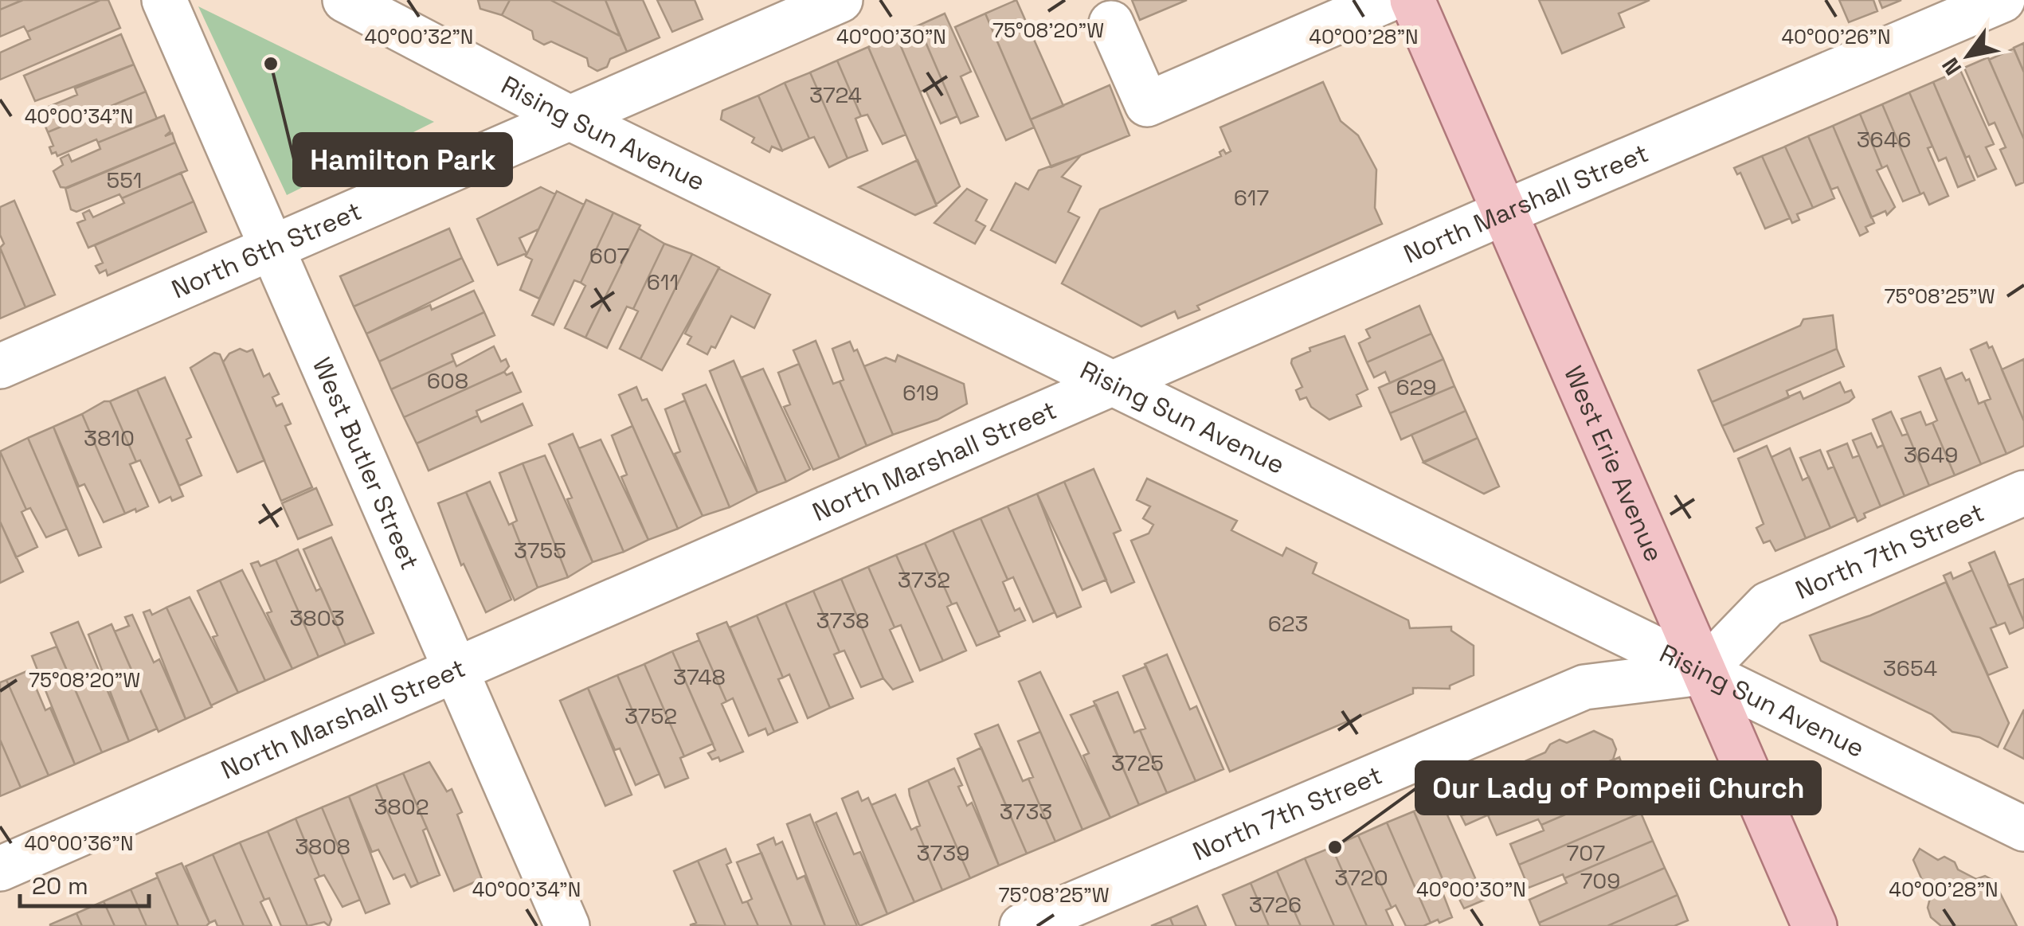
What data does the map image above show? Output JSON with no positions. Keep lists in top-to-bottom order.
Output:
{
  "streets": {
    "main road": ["West Erie Avenue"],
    "street": [
      "Rising Sun Avenue",
      "North Marshall Street",
      "North 6th Street",
      "West Butler Street",
      "North 7th Street"
    ]
  },
  "crossings": [
    ["Rising Sun Avenue", "North Marshall Street"],
    ["Rising Sun Avenue", "North 6th Street"],
    ["Rising Sun Avenue", "West Erie Avenue"],
    ["Rising Sun Avenue", "North 7th Street"],
    ["North Marshall Street", "West Butler Street"],
    ["North Marshall Street", "West Erie Avenue"],
    ["North 6th Street", "West Butler Street"],
    ["West Erie Avenue", "North 7th Street"]
  ],
  "places": ["Hamilton Park", "Our Lady of Pompeii Church"],
  "house_numbers": [
    "3724",
    "3646",
    "551",
    "617",
    "607",
    "611",
    "608",
    "629",
    "619",
    "3810",
    "3649",
    "3755",
    "3732",
    "3803",
    "3738",
    "623",
    "3654",
    "3748",
    "3752",
    "3725",
    "3802",
    "3733",
    "3808",
    "3739",
    "707",
    "3720",
    "709",
    "3726"
  ],
  "scale_bar": "20 m",
  "north": "bottom left",
  "coordinates": [
    "75°08'20\"W",
    "40°00'32\"N",
    "40°00'30\"N",
    "40°00'28\"N",
    "40°00'26\"N",
    "40°00'34\"N",
    "75°08'25\"W",
    "40°00'36\"N"
  ]
}
